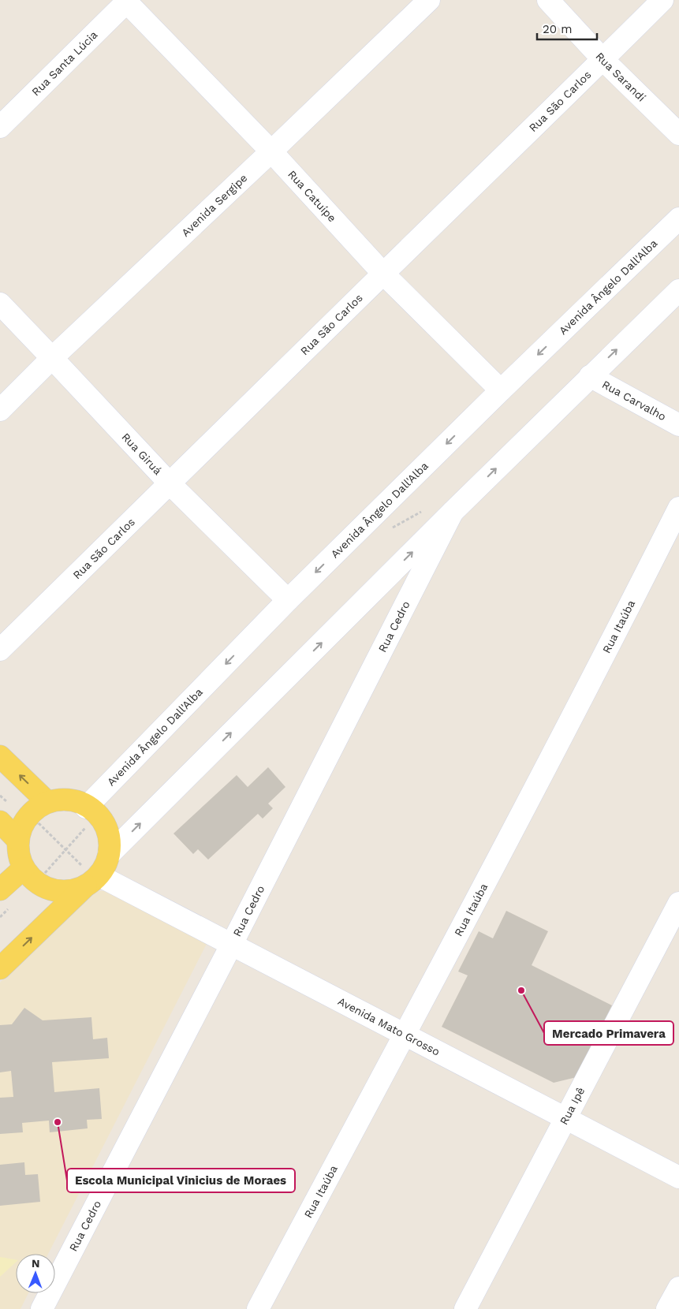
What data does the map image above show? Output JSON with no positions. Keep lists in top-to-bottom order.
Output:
{
  "streets": {
    "street": [
      "Rua Santa Lúcia",
      "Rua Sarandí",
      "Rua São Carlos",
      "Rua Catuípe",
      "Avenida Sergipe",
      "Avenida Ângelo Dall'Alba",
      "Rua Carvalho",
      "Rua Giruá",
      "Rua Cedro",
      "Rua Itaúba",
      "Avenida Mato Grosso",
      "Rua Ipê"
    ]
  },
  "crossings": [
    ["Rua Santa Lúcia", "Rua Catuípe"],
    ["Rua Sarandí", "Rua São Carlos"],
    ["Rua São Carlos", "Rua Catuípe"],
    ["Rua São Carlos", "Rua Giruá"],
    ["Rua Catuípe", "Avenida Sergipe"],
    ["Rua Catuípe", "Avenida Ângelo Dall'Alba"],
    ["Avenida Sergipe", "Rua Giruá"],
    ["Avenida Ângelo Dall'Alba", "Rua Giruá"],
    ["Rua Cedro", "Avenida Mato Grosso"],
    ["Rua Itaúba", "Avenida Mato Grosso"],
    ["Avenida Mato Grosso", "Rua Ipê"]
  ],
  "places": ["Mercado Primavera", "Escola Municipal Vinicius de Moraes"],
  "scale_bar": "20 m",
  "north": "top"
}
